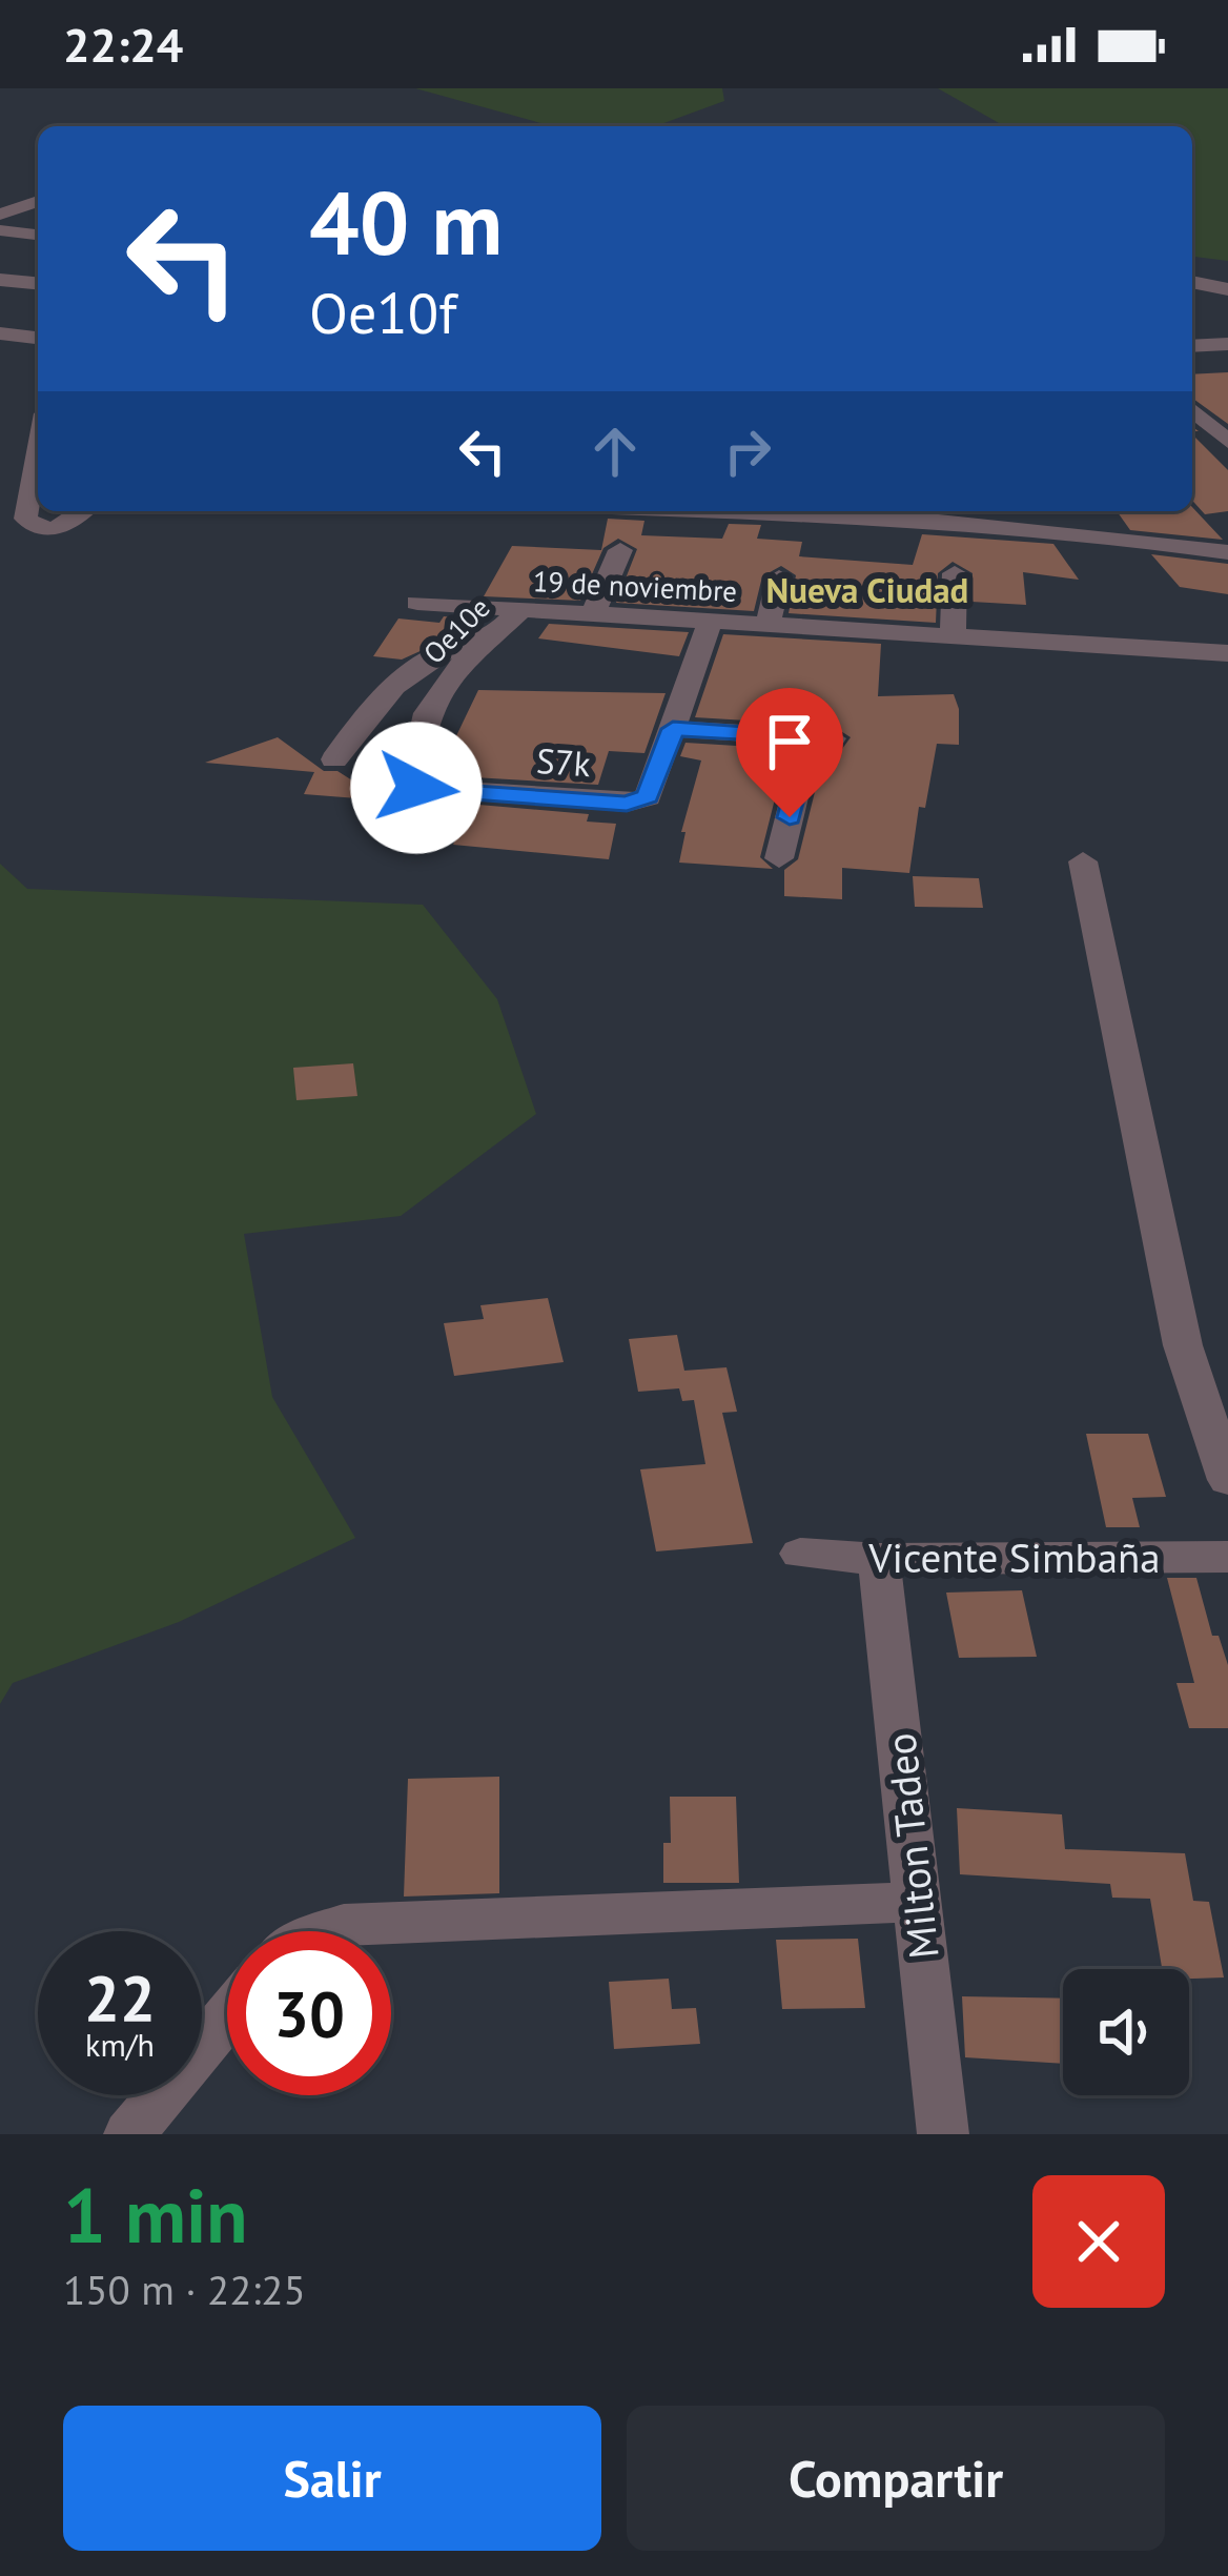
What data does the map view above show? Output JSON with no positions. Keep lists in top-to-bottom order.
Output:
{
  "streets": {
    "street": [
      "19 de noviembre",
      "Oe10e",
      "S7k",
      "Vicente Simbaña",
      "Milton Tadeo"
    ]
  },
  "crossings": [
    ["19 de noviembre", "Oe10e"],
    ["Oe10e", "S7k"],
    ["Vicente Simbaña", "Milton Tadeo"]
  ],
  "districts": ["Nueva Ciudad"],
  "page": {
    "status": "22:24",
    "turn": ["40 m", "Oe10f"],
    "speed": "22 km/h",
    "limit": "30",
    "heading": ["1 min", "150 m · 22:25"],
    "buttons": ["Salir", "Compartir"]
  }
}
